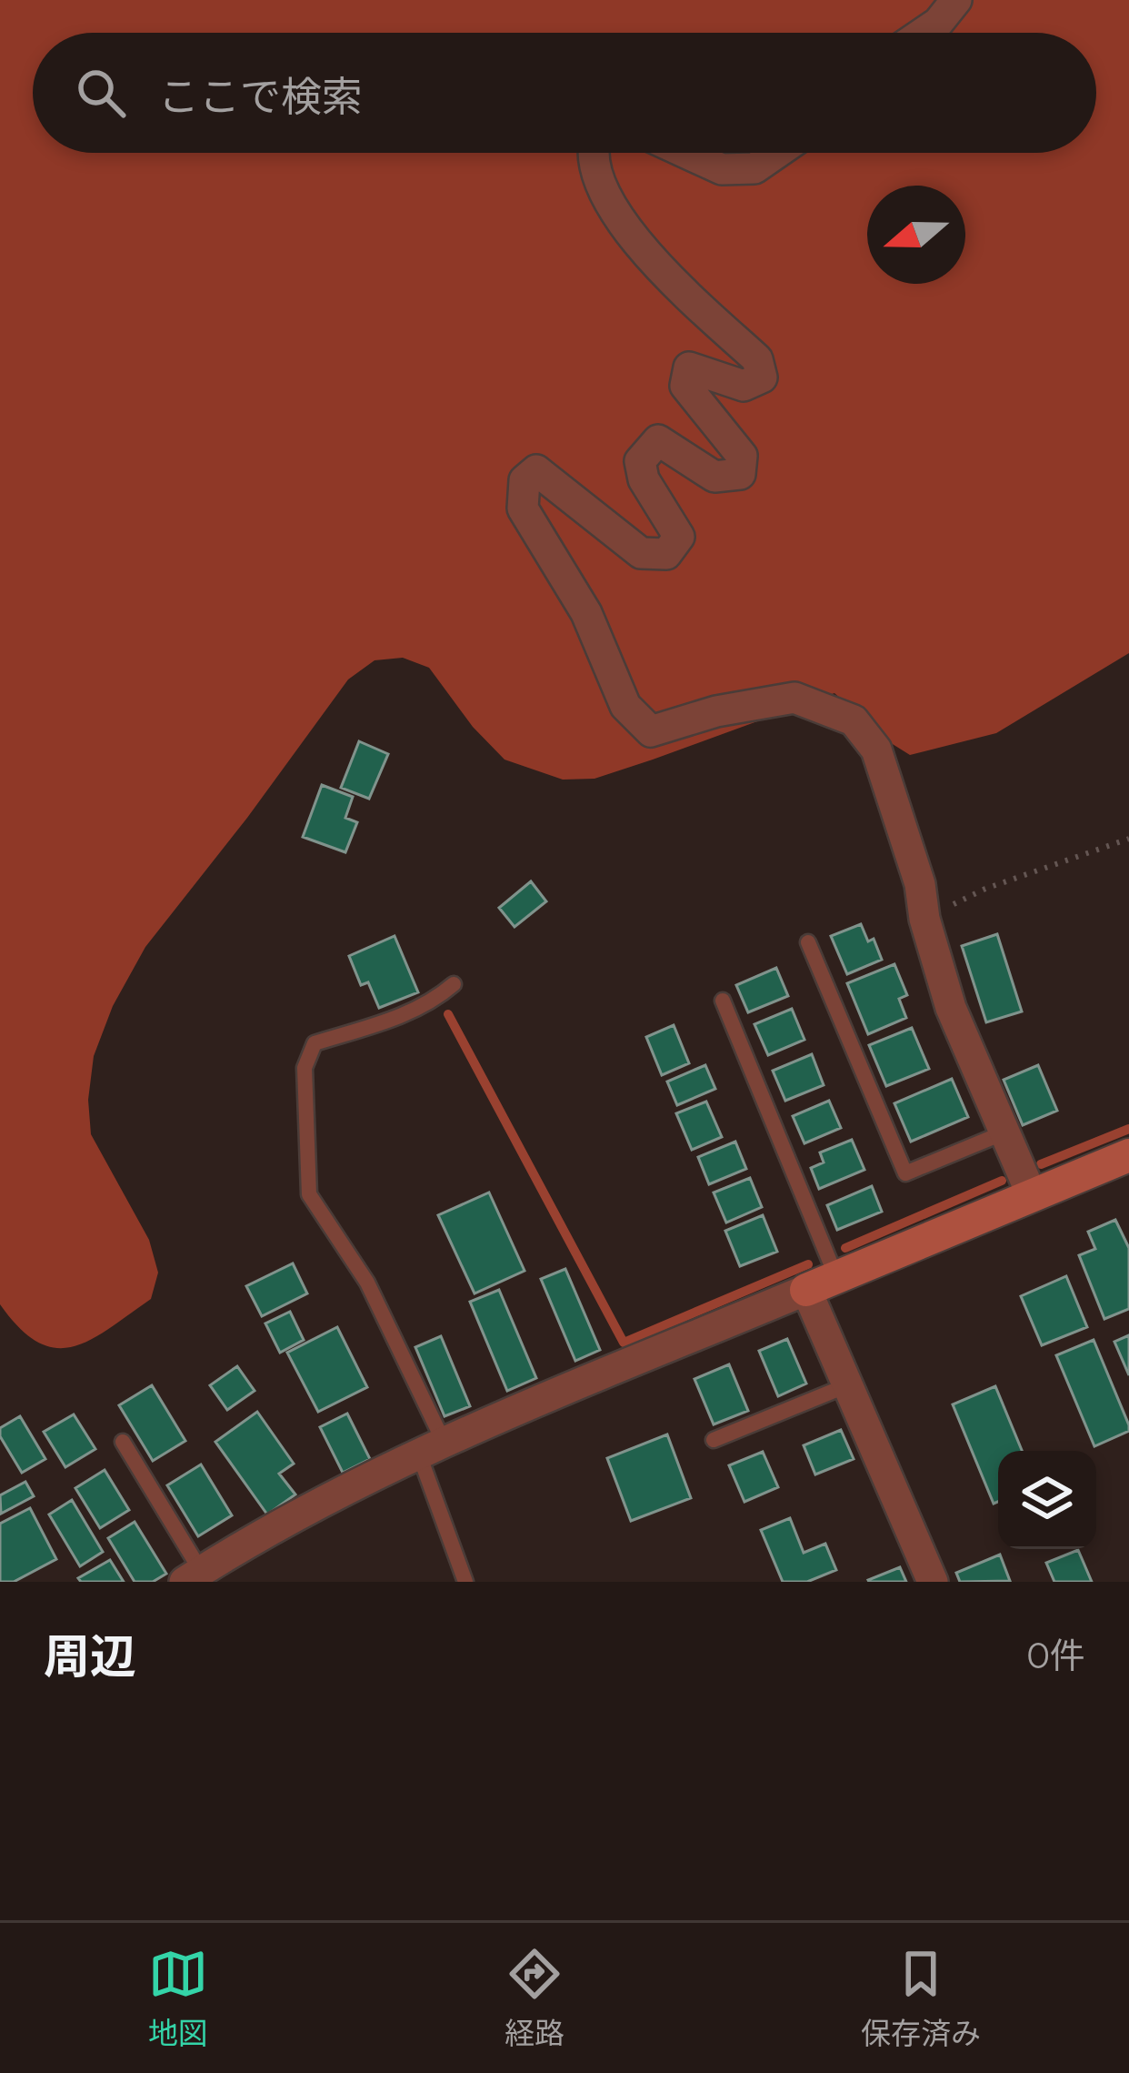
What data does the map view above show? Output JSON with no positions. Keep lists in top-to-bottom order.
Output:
{
  "north": "left",
  "page": {
    "search": "ここで検索",
    "heading": ["周辺", "0件"],
    "nav": ["地図", "経路", "保存済み"]
  }
}
